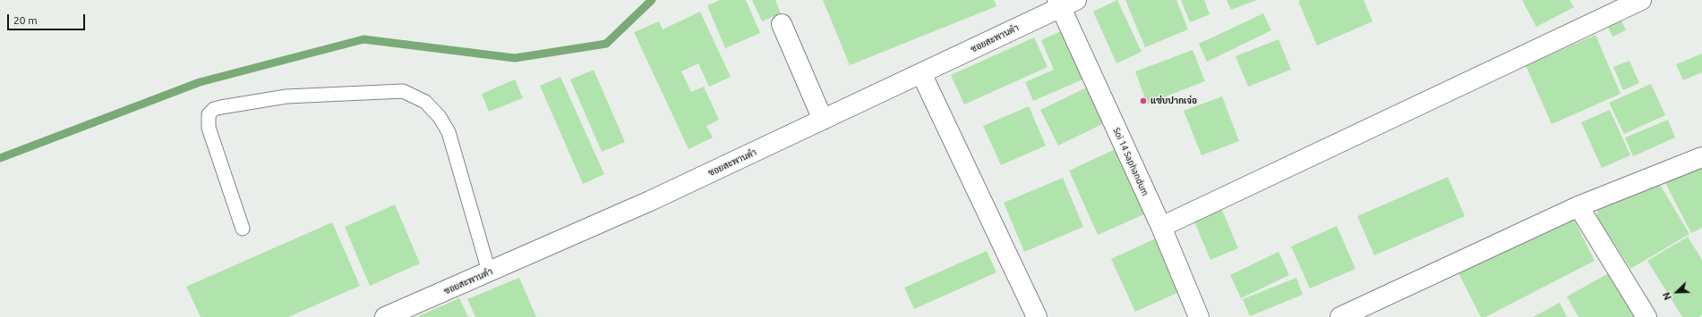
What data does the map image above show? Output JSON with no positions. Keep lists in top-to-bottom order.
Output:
{
  "streets": {
    "street": ["ซอยสะพานดำ", "Soi 14 Saphandum"]
  },
  "crossings": [
    ["ซอยสะพานดำ", "Soi 14 Saphandum"]
  ],
  "places": ["แซ่บปากเจ่อ"],
  "scale_bar": "20 m",
  "north": "bottom left"
}
